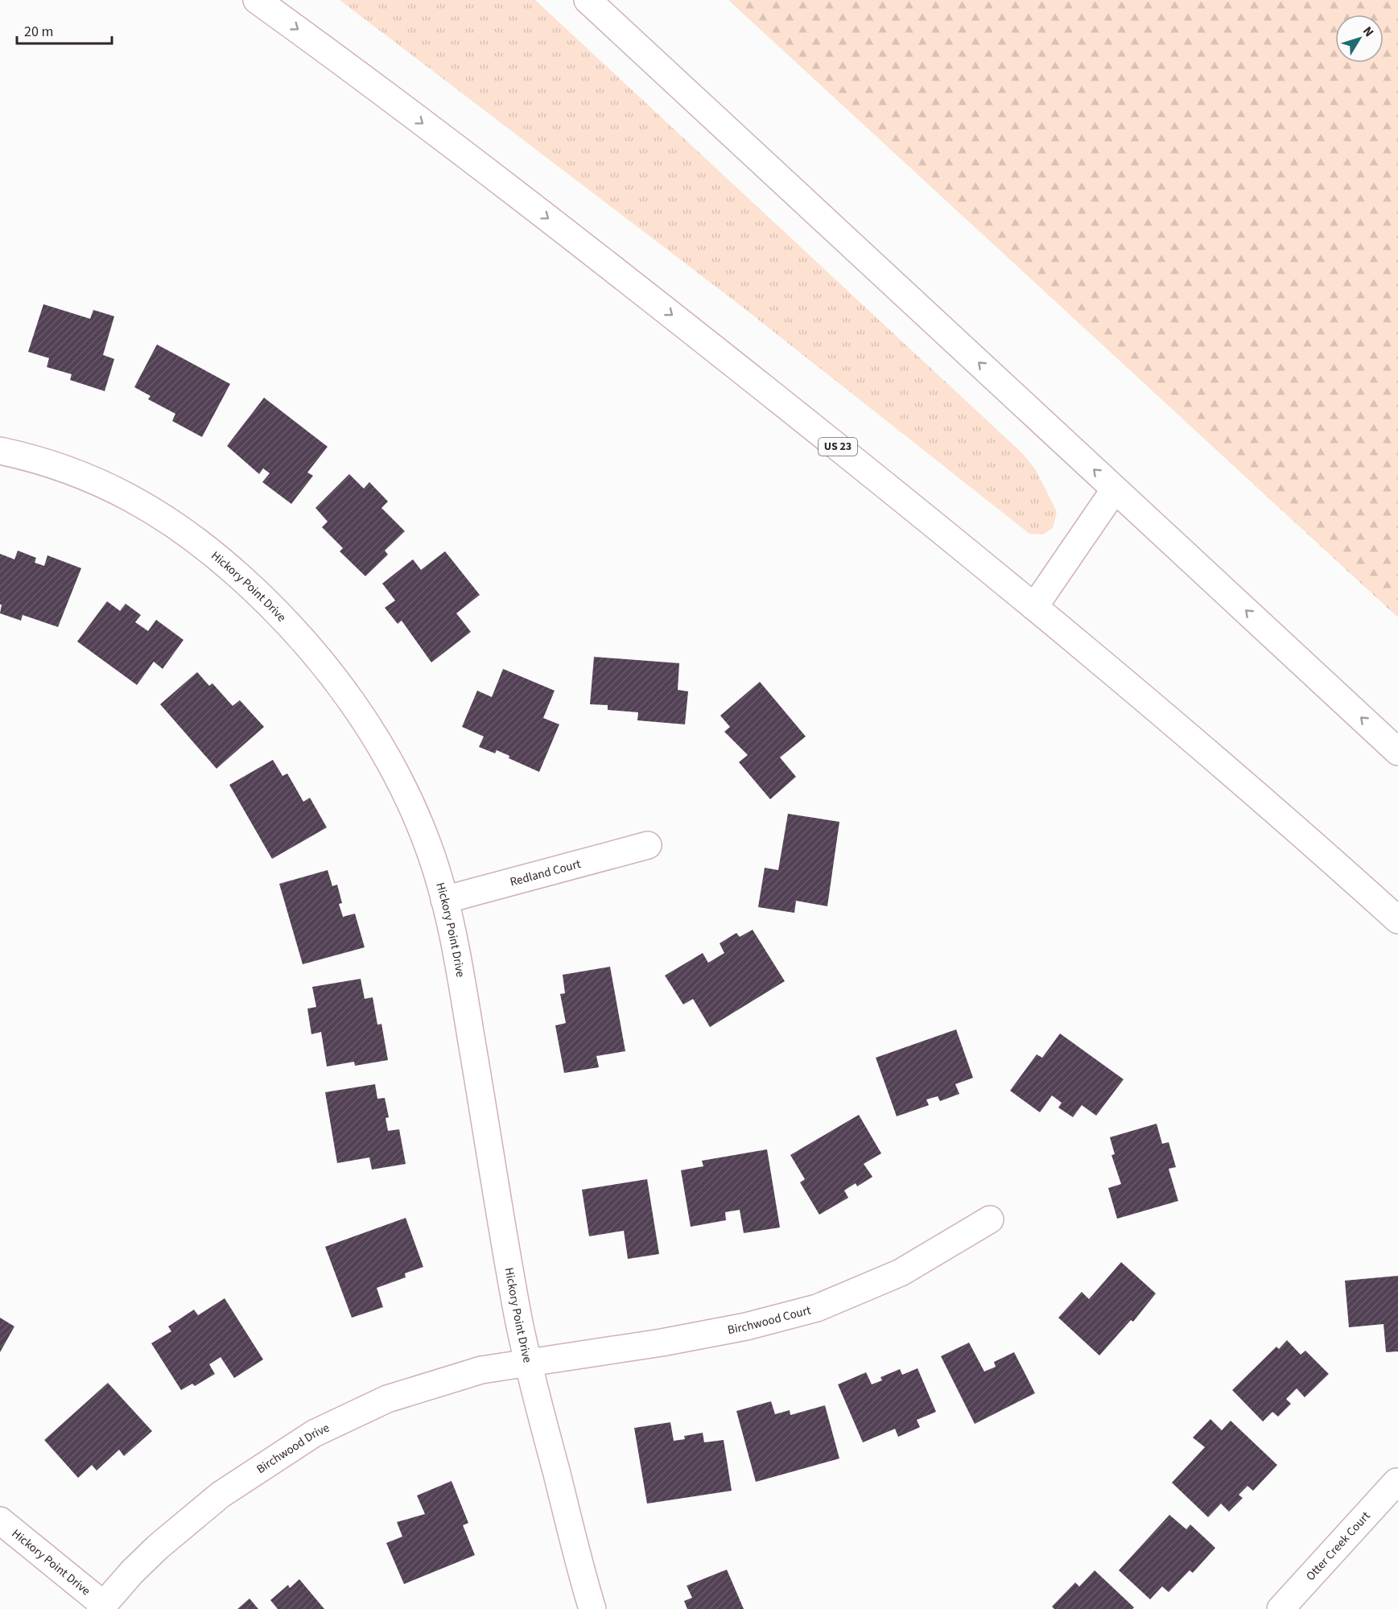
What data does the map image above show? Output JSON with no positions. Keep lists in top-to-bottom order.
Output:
{
  "streets": {
    "main road": [
      "US 23",
      "Hickory Point Drive",
      "Redland Court",
      "Birchwood Court",
      "Birchwood Drive",
      "Otter Creek Court"
    ]
  },
  "crossings": [
    ["Hickory Point Drive", "Redland Court"],
    ["Hickory Point Drive", "Birchwood Court"],
    ["Hickory Point Drive", "Birchwood Drive"],
    ["Birchwood Court", "Birchwood Drive"]
  ],
  "scale_bar": "20 m",
  "north": "top right"
}
